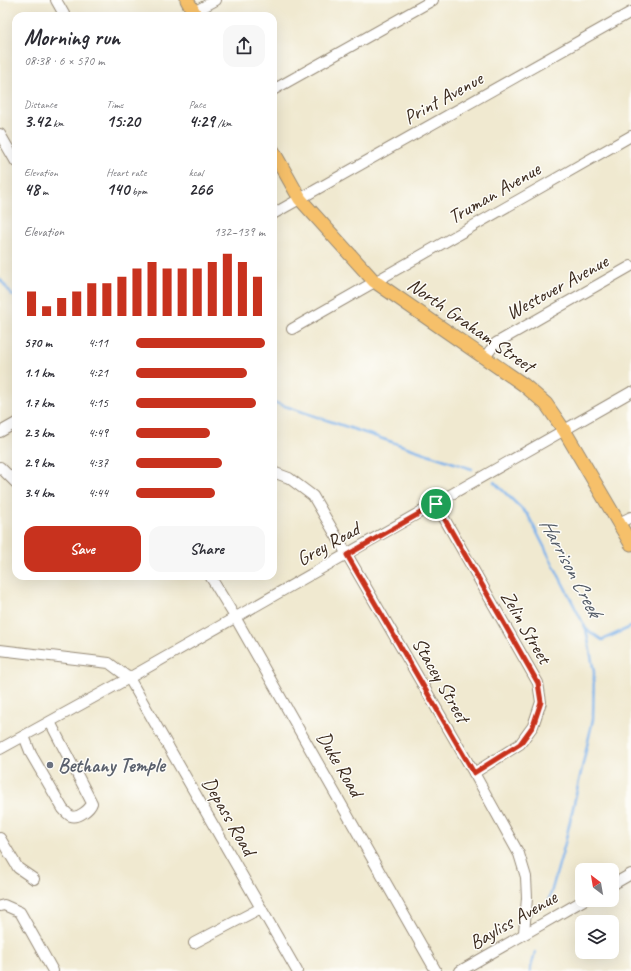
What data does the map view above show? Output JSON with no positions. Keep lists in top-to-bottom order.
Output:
{
  "streets": {
    "main road": ["North Graham Street"],
    "street": [
      "Print Avenue",
      "Truman Avenue",
      "Westover Avenue",
      "Grey Road",
      "Zelin Street",
      "Stacey Street",
      "Duke Road",
      "Depass Road",
      "Bayliss Avenue"
    ]
  },
  "crossings": [
    ["Print Avenue", "North Graham Street"],
    ["Truman Avenue", "North Graham Street"],
    ["Westover Avenue", "North Graham Street"],
    ["North Graham Street", "Grey Road"],
    ["Grey Road", "Zelin Street"],
    ["Grey Road", "Stacey Street"],
    ["Grey Road", "Duke Road"],
    ["Grey Road", "Depass Road"],
    ["Zelin Street", "Stacey Street"],
    ["Stacey Street", "Bayliss Avenue"]
  ],
  "water": ["Harrison Creek"],
  "places": ["Bethany Temple"],
  "north": "top left",
  "page": {
    "heading": ["Morning run", "08:38 · 6 × 570 m"],
    "stats": [
      ["Distance", "3.42 km"],
      ["Time", "15:20"],
      ["Pace", "4:29 /km"],
      ["Elevation", "48 m"],
      ["Heart rate", "140 bpm"],
      ["kcal", "266"]
    ],
    "chart": ["Elevation", "132–139 m"],
    "list": [
      {
        "name": "570 m",
        "note": "4:11"
      },
      {
        "name": "1.1 km",
        "note": "4:21"
      },
      {
        "name": "1.7 km",
        "note": "4:15"
      },
      {
        "name": "2.3 km",
        "note": "4:49"
      },
      {
        "name": "2.9 km",
        "note": "4:37"
      },
      {
        "name": "3.4 km",
        "note": "4:44"
      }
    ],
    "buttons": ["Save", "Share"]
  }
}
